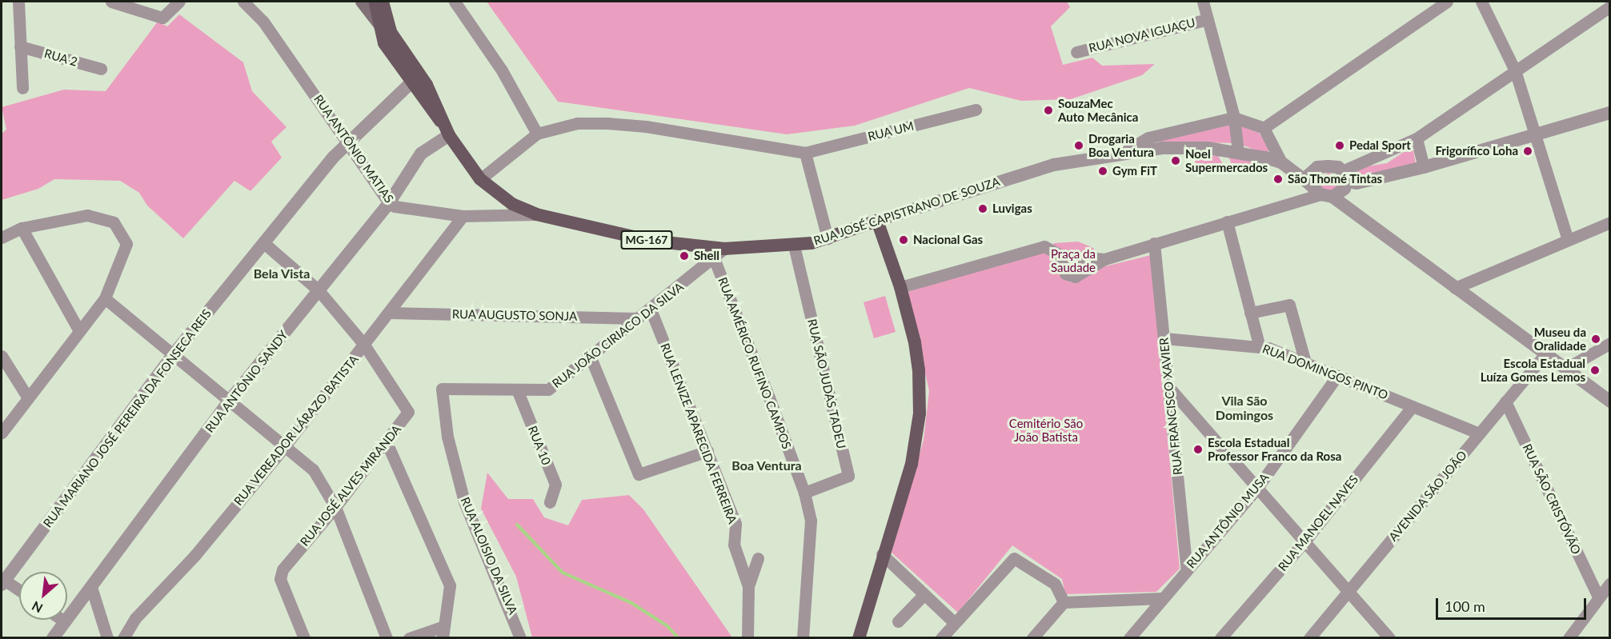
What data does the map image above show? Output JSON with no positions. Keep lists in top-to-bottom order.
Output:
{
  "streets": {
    "main road": ["RUA JOSÉ CAPISTRANO DE SOUZA", "MG-167"],
    "street": [
      "RUA NOVA IGUAÇU",
      "RUA 2",
      "RUA UM",
      "RUA ANTÔNIO MATIAS",
      "RUA AUGUSTO SONJA",
      "RUA JOÃO CIRIACO DA SILVA",
      "RUA AMÉRICO RUFINO CAMPOS",
      "RUA DOMINGOS PINTO",
      "RUA ANTÔNIO SANDY",
      "RUA SÃO JUDAS TADEU",
      "RUA FRANCISCO XAVIER",
      "RUA MARIANO JOSÉ PEREIRA DA FONSECA REIS",
      "RUA VEREADOR LÁRAZO BATISTA",
      "RUA LENIZE APARECIDA FERREIRA",
      "RUA 10",
      "RUA JOSÉ ALVES MIRANDA",
      "AVENIDA SÃO JOÃO",
      "RUA SÃO CRISTÓVÃO",
      "RUA ANTÔNIO MUSA",
      "RUA MANOEL NAVES",
      "RUA ALOISIO DA SILVA"
    ]
  },
  "crossings": [
    ["RUA ANTÔNIO MATIAS", "RUA JOSÉ CAPISTRANO DE SOUZA"],
    ["RUA ANTÔNIO MATIAS", "RUA ANTÔNIO SANDY"],
    ["RUA ANTÔNIO MATIAS", "RUA MARIANO JOSÉ PEREIRA DA FONSECA REIS"],
    ["RUA ANTÔNIO MATIAS", "RUA VEREADOR LÁRAZO BATISTA"],
    ["RUA JOSÉ CAPISTRANO DE SOUZA", "MG-167"],
    ["RUA JOSÉ CAPISTRANO DE SOUZA", "RUA JOÃO CIRIACO DA SILVA"],
    ["RUA JOSÉ CAPISTRANO DE SOUZA", "RUA ANTÔNIO SANDY"],
    ["RUA JOSÉ CAPISTRANO DE SOUZA", "RUA SÃO JUDAS TADEU"],
    ["RUA JOSÉ CAPISTRANO DE SOUZA", "RUA MARIANO JOSÉ PEREIRA DA FONSECA REIS"],
    ["RUA JOSÉ CAPISTRANO DE SOUZA", "AVENIDA SÃO JOÃO"],
    ["RUA AUGUSTO SONJA", "RUA JOÃO CIRIACO DA SILVA"],
    ["RUA AUGUSTO SONJA", "RUA VEREADOR LÁRAZO BATISTA"],
    ["RUA JOÃO CIRIACO DA SILVA", "RUA AMÉRICO RUFINO CAMPOS"],
    ["RUA JOÃO CIRIACO DA SILVA", "RUA LENIZE APARECIDA FERREIRA"],
    ["RUA JOÃO CIRIACO DA SILVA", "RUA 10"],
    ["RUA JOÃO CIRIACO DA SILVA", "RUA ALOISIO DA SILVA"],
    ["RUA AMÉRICO RUFINO CAMPOS", "RUA SÃO JUDAS TADEU"],
    ["RUA DOMINGOS PINTO", "RUA FRANCISCO XAVIER"],
    ["RUA DOMINGOS PINTO", "AVENIDA SÃO JOÃO"],
    ["RUA DOMINGOS PINTO", "RUA ANTÔNIO MUSA"],
    ["RUA DOMINGOS PINTO", "RUA MANOEL NAVES"],
    ["RUA ANTÔNIO SANDY", "RUA JOSÉ ALVES MIRANDA"],
    ["RUA FRANCISCO XAVIER", "RUA ANTÔNIO MUSA"],
    ["RUA MARIANO JOSÉ PEREIRA DA FONSECA REIS", "RUA JOSÉ ALVES MIRANDA"],
    ["RUA VEREADOR LÁRAZO BATISTA", "RUA JOSÉ ALVES MIRANDA"],
    ["AVENIDA SÃO JOÃO", "RUA SÃO CRISTÓVÃO"]
  ],
  "districts": ["Bela Vista", "Vila São Domingos", "Boa Ventura"],
  "parks": ["Praça da Saudade", "Cemitério São João Batista"],
  "places": [
    "SouzaMec Auto Mecânica",
    "Drogaria Boa Ventura",
    "Pedal Sport",
    "Frigorífico Loha",
    "Noel Supermercados",
    "Gym FiT",
    "São Thomé Tintas",
    "Luvigas",
    "Nacional Gas",
    "Shell",
    "Museu da Oralidade",
    "Escola Estadual Luíza Gomes Lemos",
    "Escola Estadual Professor Franco da Rosa"
  ],
  "scale_bar": "100 m",
  "north": "bottom left"
}
